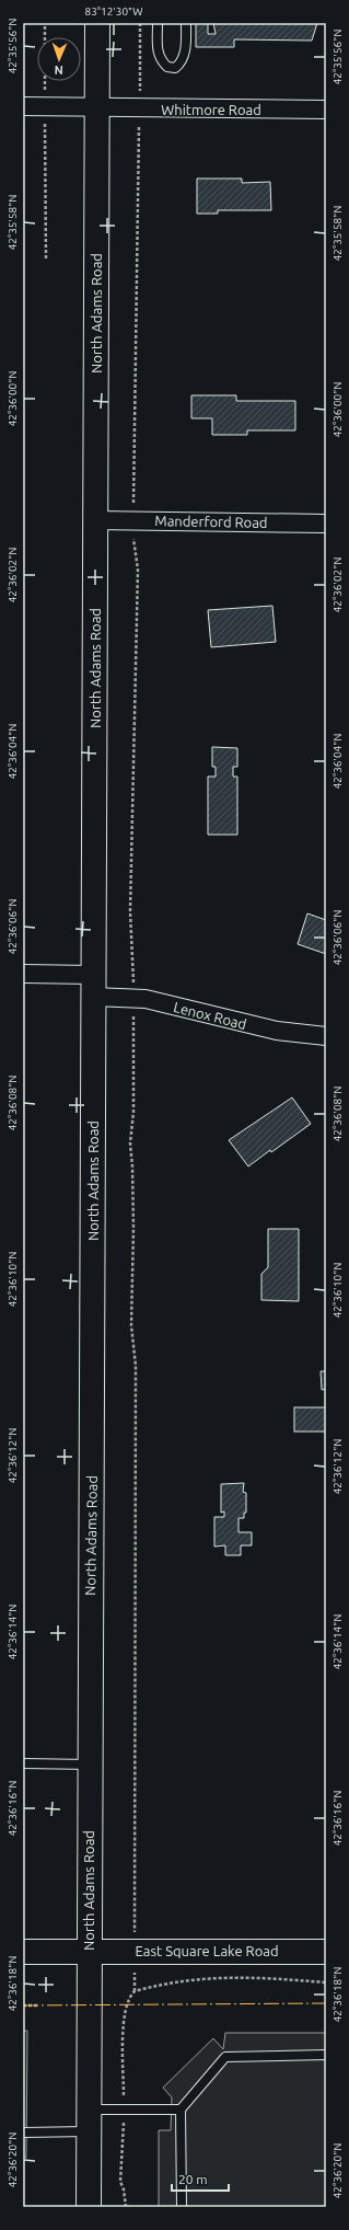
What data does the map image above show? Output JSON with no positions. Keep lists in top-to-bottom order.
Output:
{
  "streets": {
    "street": [
      "Whitmore Road",
      "North Adams Road",
      "Manderford Road",
      "Lenox Road",
      "East Square Lake Road"
    ]
  },
  "crossings": [
    ["Whitmore Road", "North Adams Road"],
    ["North Adams Road", "Manderford Road"],
    ["North Adams Road", "Lenox Road"],
    ["North Adams Road", "East Square Lake Road"]
  ],
  "scale_bar": "20 m",
  "north": "bottom",
  "coordinates": [
    "83°12'30\"W",
    "42°35'56\"N",
    "42°35'58\"N",
    "42°36'00\"N",
    "42°36'02\"N",
    "42°36'04\"N",
    "42°36'06\"N",
    "42°36'08\"N",
    "42°36'10\"N",
    "42°36'12\"N",
    "42°36'14\"N",
    "42°36'16\"N",
    "42°36'18\"N",
    "42°36'20\"N"
  ]
}
